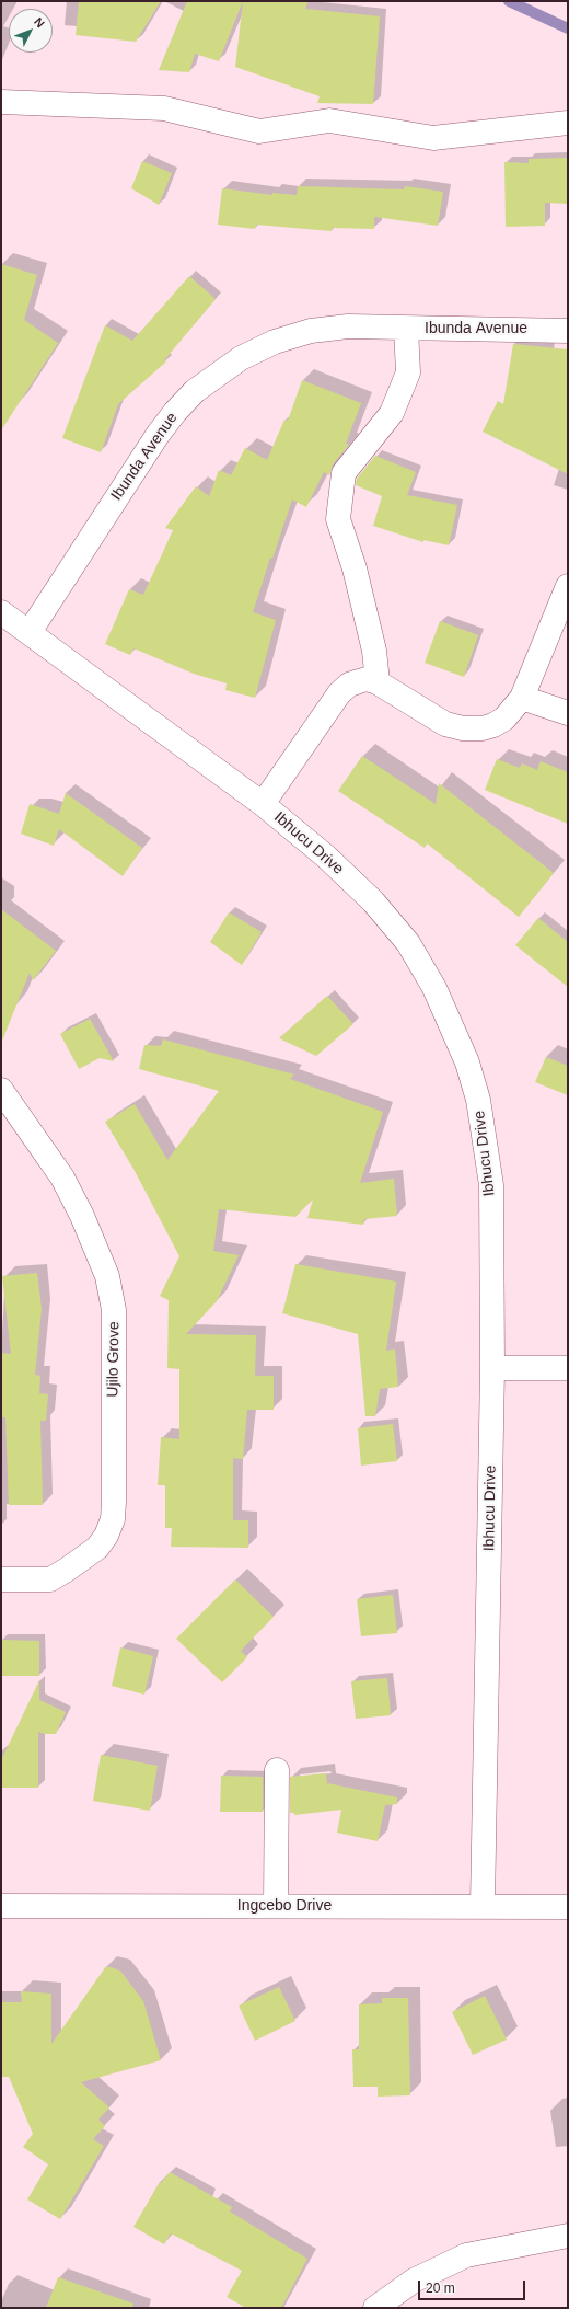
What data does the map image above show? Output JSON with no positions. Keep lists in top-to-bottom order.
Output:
{
  "streets": {
    "street": [
      "Ibunda Avenue",
      "Ibhucu Drive",
      "Ujilo Grove",
      "Ingcebo Drive"
    ]
  },
  "crossings": [
    ["Ibunda Avenue", "Ibhucu Drive"],
    ["Ibhucu Drive", "Ingcebo Drive"]
  ],
  "scale_bar": "20 m",
  "north": "top right"
}
